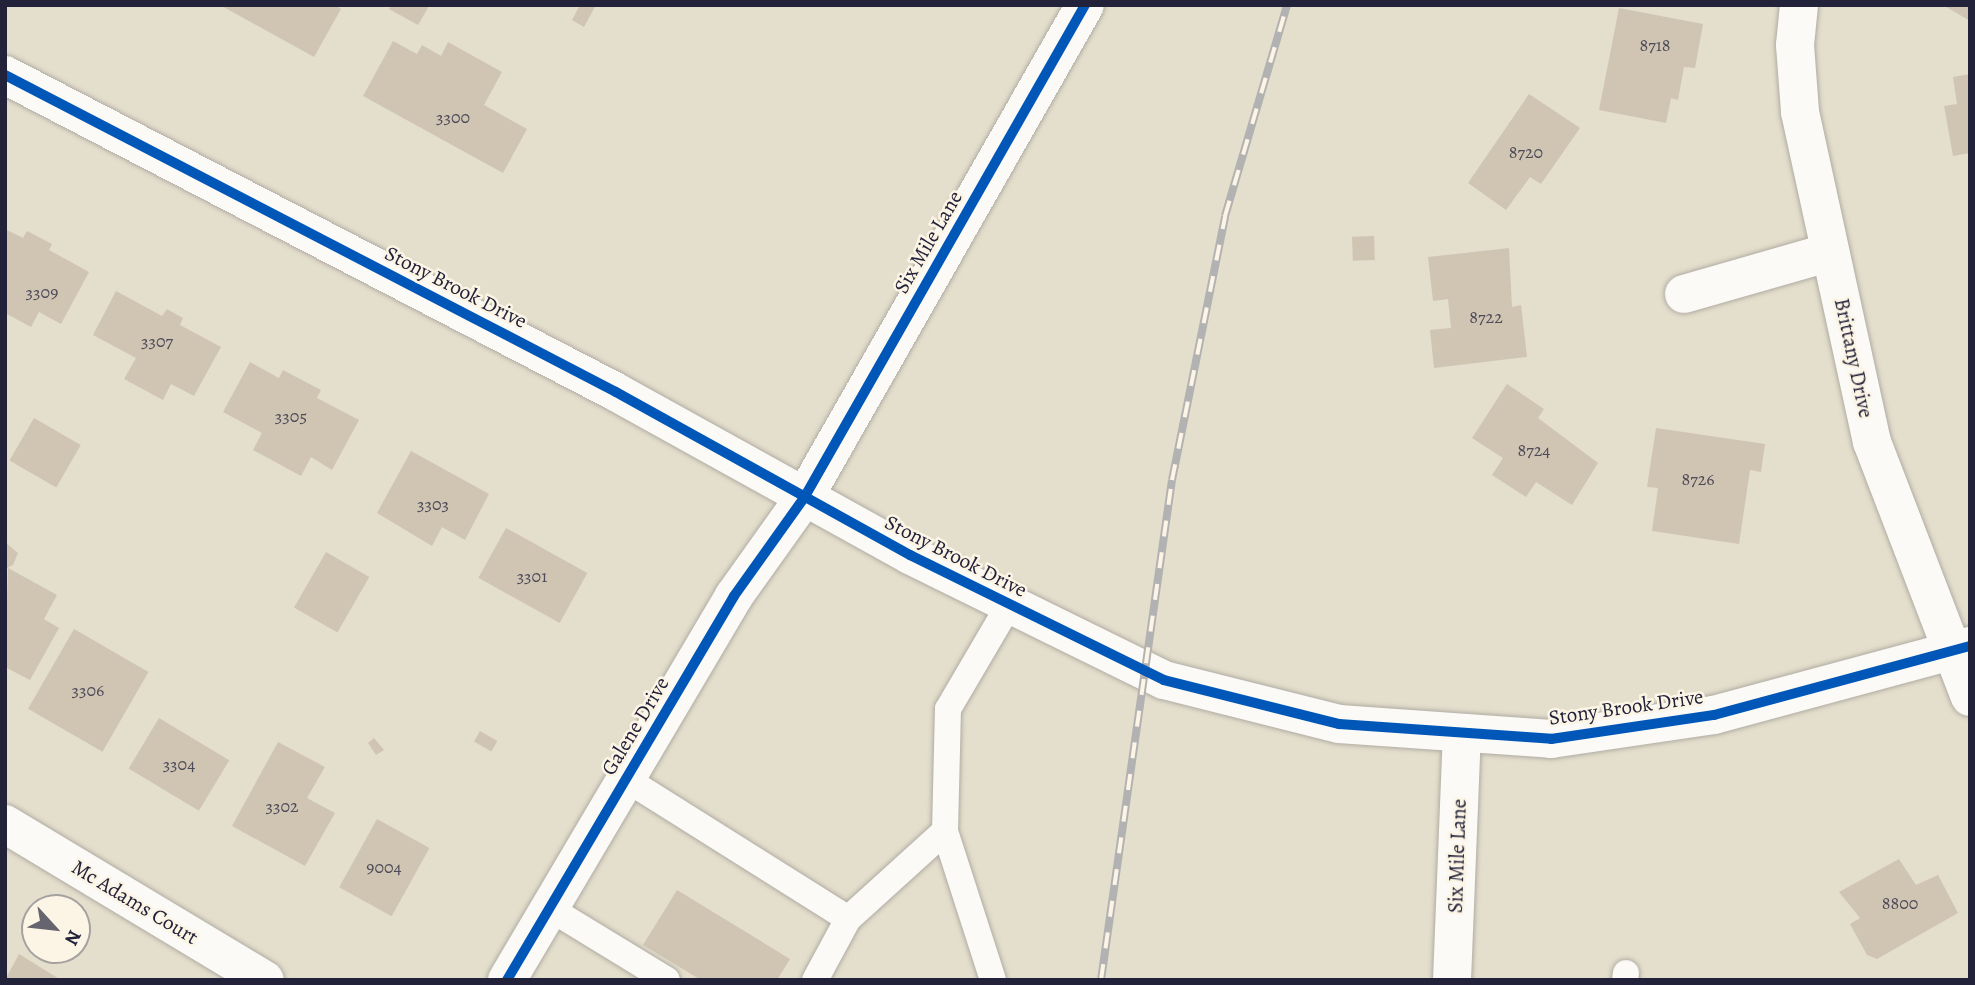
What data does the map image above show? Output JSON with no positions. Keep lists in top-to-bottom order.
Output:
{
  "streets": {
    "street": [
      "Six Mile Lane",
      "Stony Brook Drive",
      "Brittany Drive",
      "Galene Drive",
      "Mc Adams Court"
    ]
  },
  "crossings": [
    ["Six Mile Lane", "Stony Brook Drive"],
    ["Six Mile Lane", "Galene Drive"],
    ["Stony Brook Drive", "Brittany Drive"],
    ["Stony Brook Drive", "Galene Drive"]
  ],
  "house_numbers": [
    "8718",
    "3300",
    "8720",
    "3309",
    "8722",
    "3307",
    "3305",
    "8724",
    "8726",
    "3303",
    "3301",
    "3306",
    "3304",
    "3302",
    "9004",
    "8800"
  ],
  "north": "bottom right"
}
